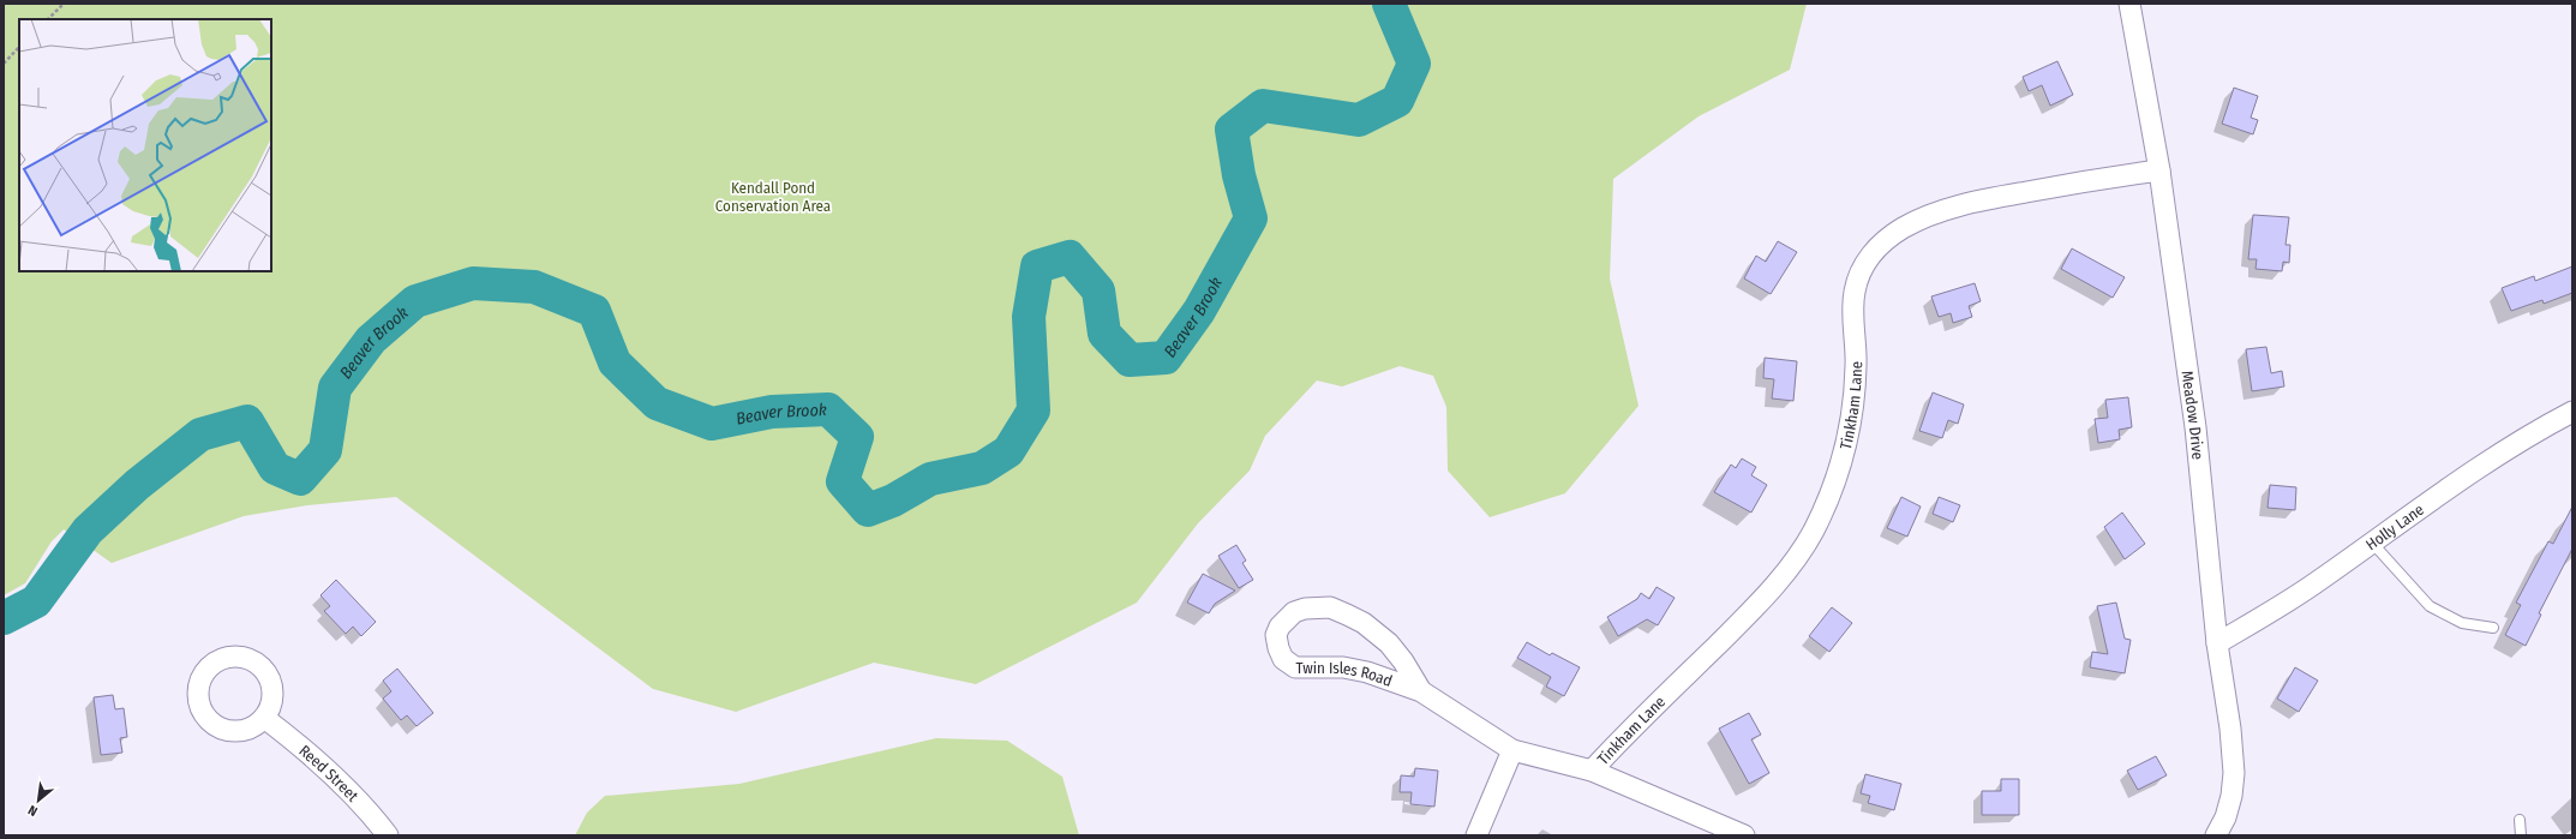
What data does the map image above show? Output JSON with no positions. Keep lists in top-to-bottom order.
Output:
{
  "streets": {
    "street": [
      "Tinkham Lane",
      "Meadow Drive",
      "Holly Lane",
      "Twin Isles Road",
      "Reed Street"
    ]
  },
  "crossings": [
    ["Tinkham Lane", "Meadow Drive"],
    ["Tinkham Lane", "Twin Isles Road"],
    ["Meadow Drive", "Holly Lane"]
  ],
  "water": ["Beaver Brook"],
  "parks": ["Kendall Pond Conservation Area"],
  "north": "bottom left"
}
